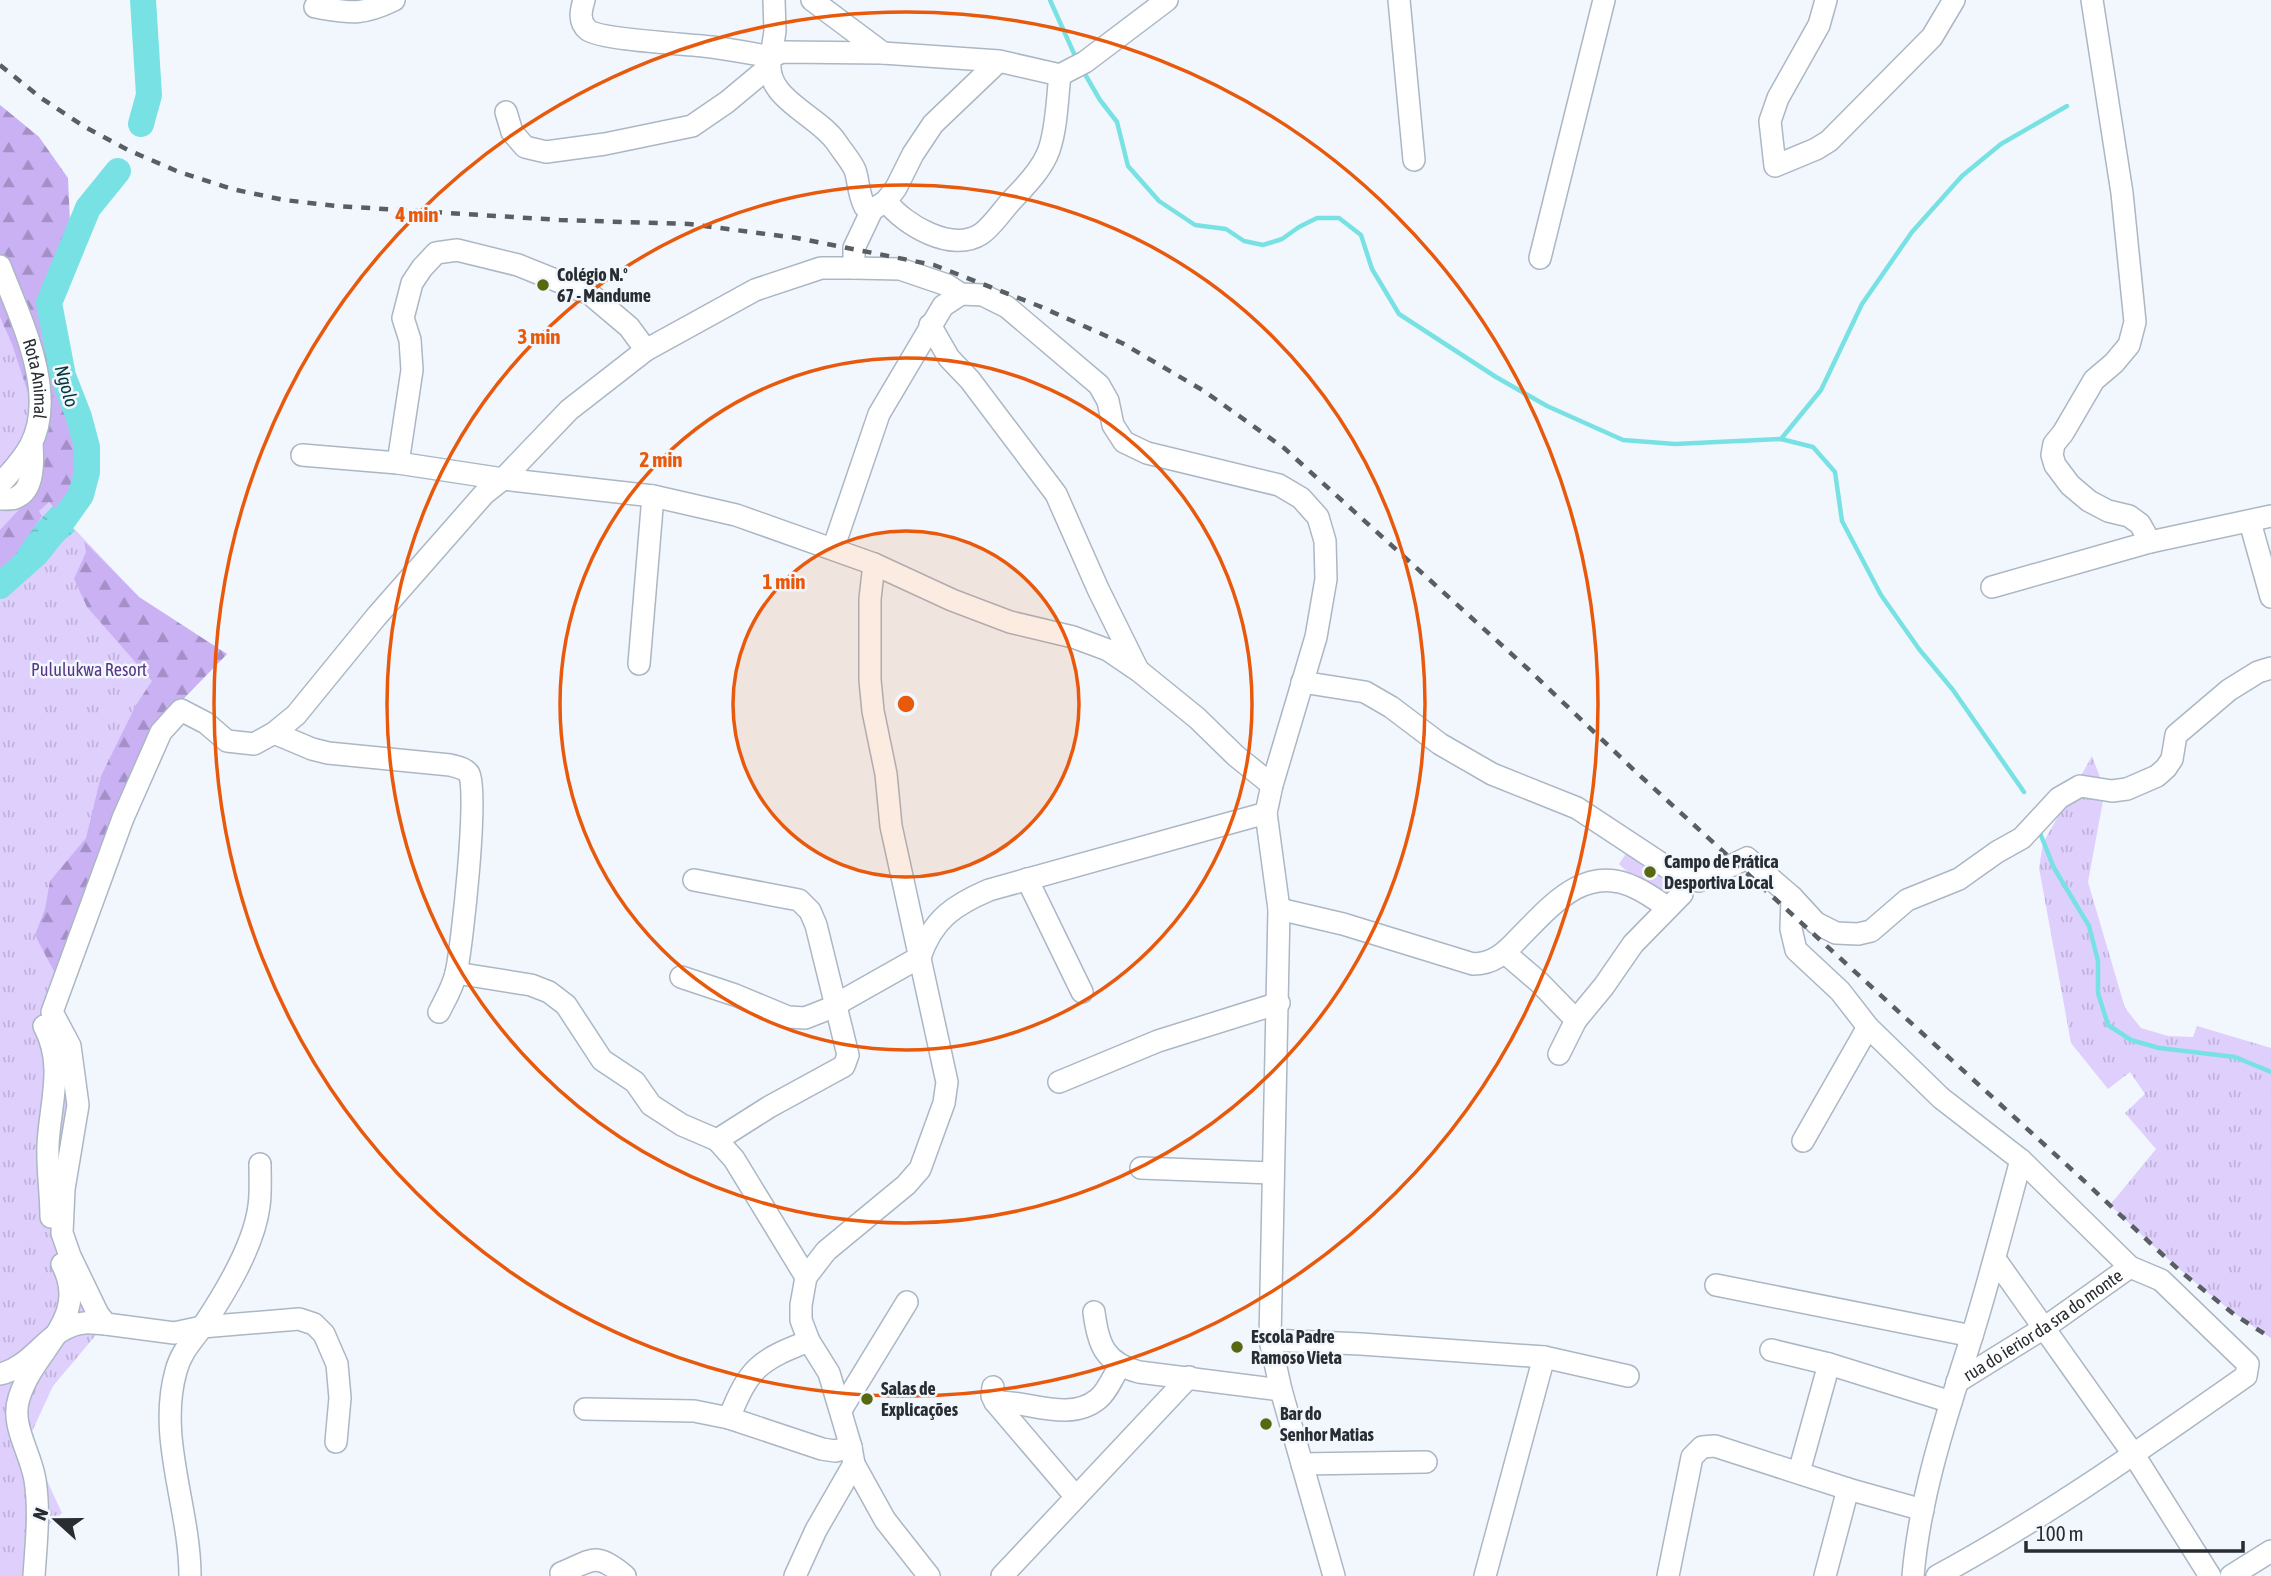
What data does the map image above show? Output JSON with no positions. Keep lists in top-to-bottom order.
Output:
{
  "streets": {
    "street": ["Rota Animal", "rua do ierior da sra do monte"]
  },
  "water": ["Ngolo"],
  "parks": ["Pululukwa Resort"],
  "places": [
    "Colégio N.º 67 - Mandume",
    "Campo de Prática Desportiva Local",
    "Escola Padre Ramoso Vieta",
    "Salas de Explicações",
    "Bar do Senhor Matias"
  ],
  "scale_bar": "100 m",
  "north": "left",
  "rings": [
    "4 min",
    "3 min",
    "2 min",
    "1 min"
  ]
}
